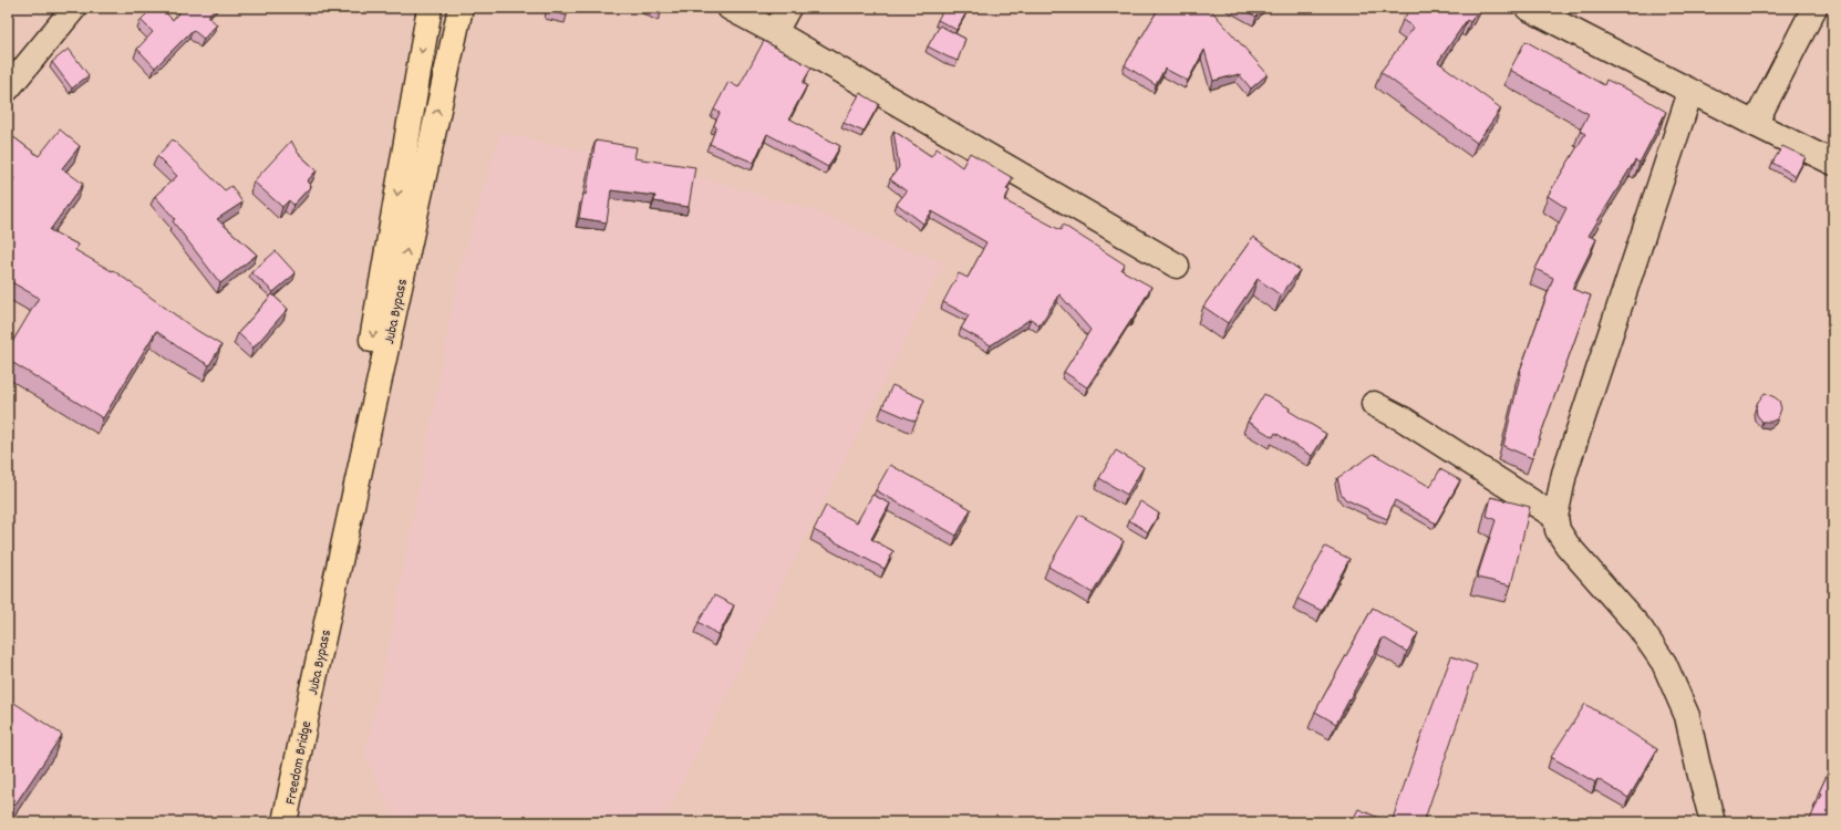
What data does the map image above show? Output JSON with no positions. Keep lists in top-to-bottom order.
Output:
{
  "streets": {
    "main road": ["Juba Bypass", "Freedom Bridge"]
  },
  "crossings": [
    ["Juba Bypass", "Freedom Bridge"]
  ]
}
